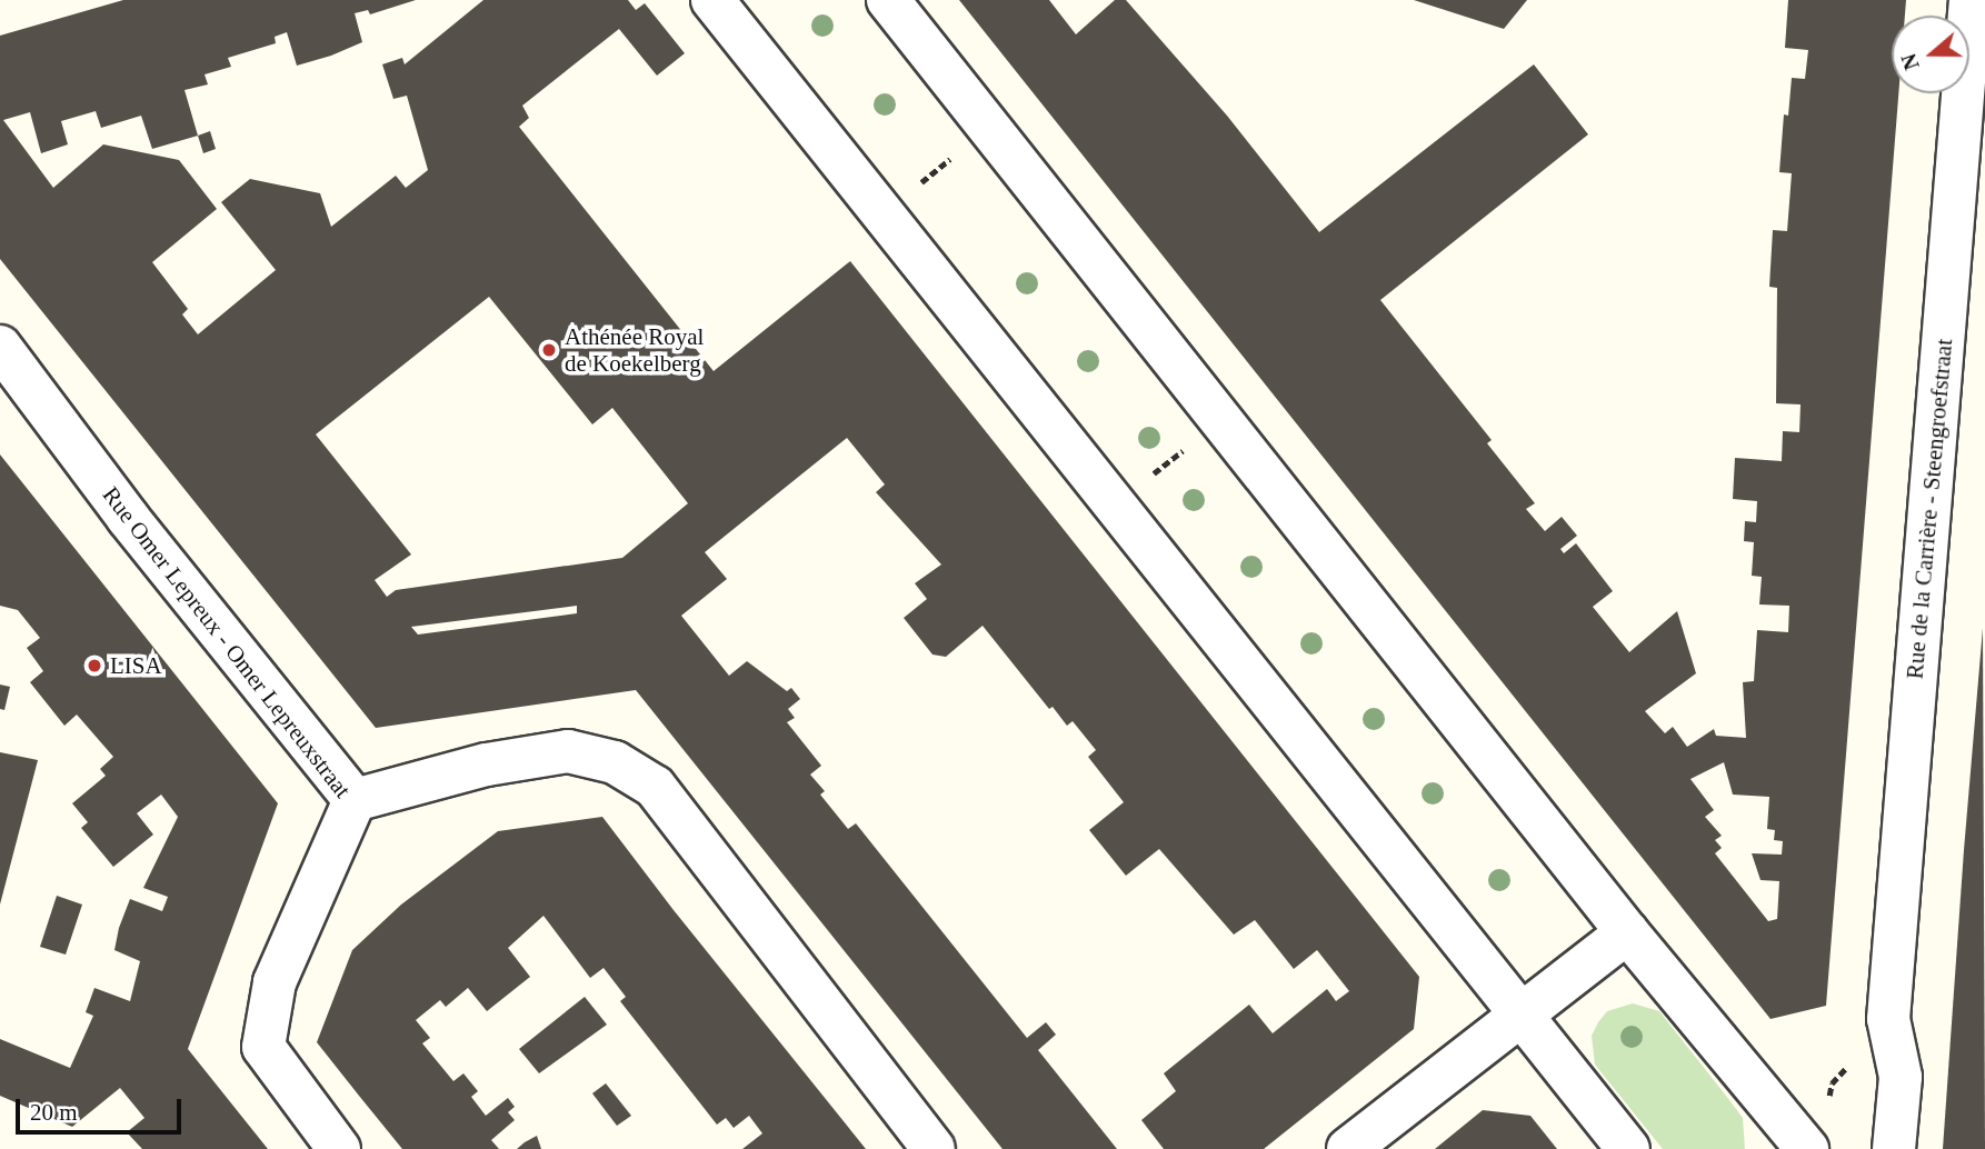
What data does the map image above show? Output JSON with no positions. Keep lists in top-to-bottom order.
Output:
{
  "streets": {
    "street": ["Rue de la Carrière - Steengroefstraat", "Rue Omer Lepreux - Omer Lepreuxstraat"]
  },
  "places": ["Athénée Royal de Koekelberg", "LISA"],
  "scale_bar": "20 m",
  "north": "left"
}
